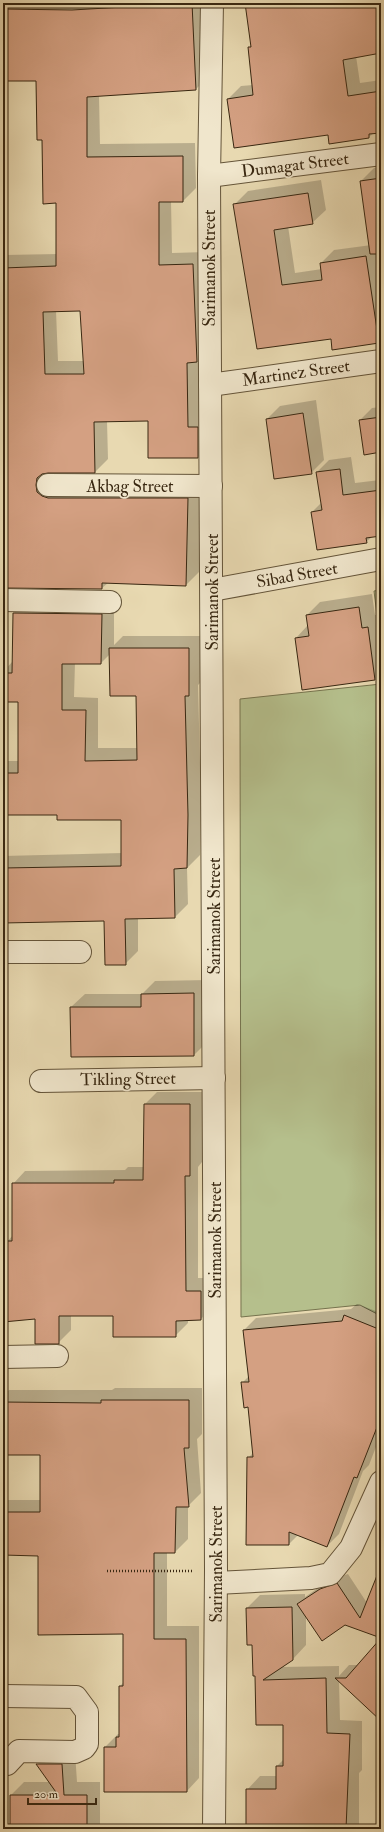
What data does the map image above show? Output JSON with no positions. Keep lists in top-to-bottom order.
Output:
{
  "streets": {
    "street": [
      "Dumagat Street",
      "Sarimanok Street",
      "Martinez Street",
      "Akbag Street",
      "Sibad Street",
      "Tikling Street"
    ]
  },
  "crossings": [
    ["Dumagat Street", "Sarimanok Street"],
    ["Sarimanok Street", "Martinez Street"],
    ["Sarimanok Street", "Akbag Street"],
    ["Sarimanok Street", "Sibad Street"],
    ["Sarimanok Street", "Tikling Street"]
  ],
  "scale_bar": "20 m"
}
